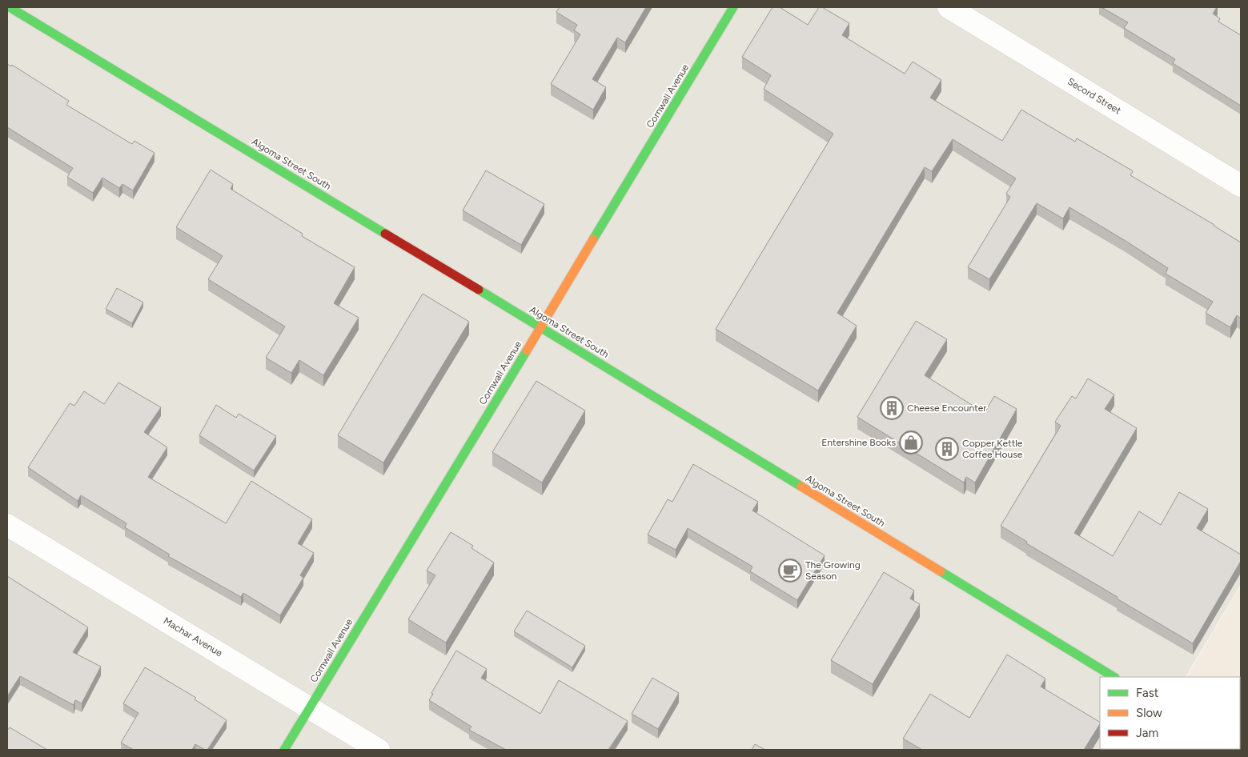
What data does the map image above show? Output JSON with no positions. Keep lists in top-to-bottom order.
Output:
{
  "streets": {
    "street": [
      "Cornwall Avenue",
      "Secord Street",
      "Algoma Street South",
      "Machar Avenue"
    ]
  },
  "crossings": [
    ["Cornwall Avenue", "Algoma Street South"],
    ["Cornwall Avenue", "Machar Avenue"]
  ],
  "places": {
    "building": ["Cheese Encounter", "Copper Kettle Coffee House"],
    "shop": ["Entershine Books"],
    "cafe": ["The Growing Season"]
  },
  "legend": ["Fast", "Slow", "Jam"]
}
